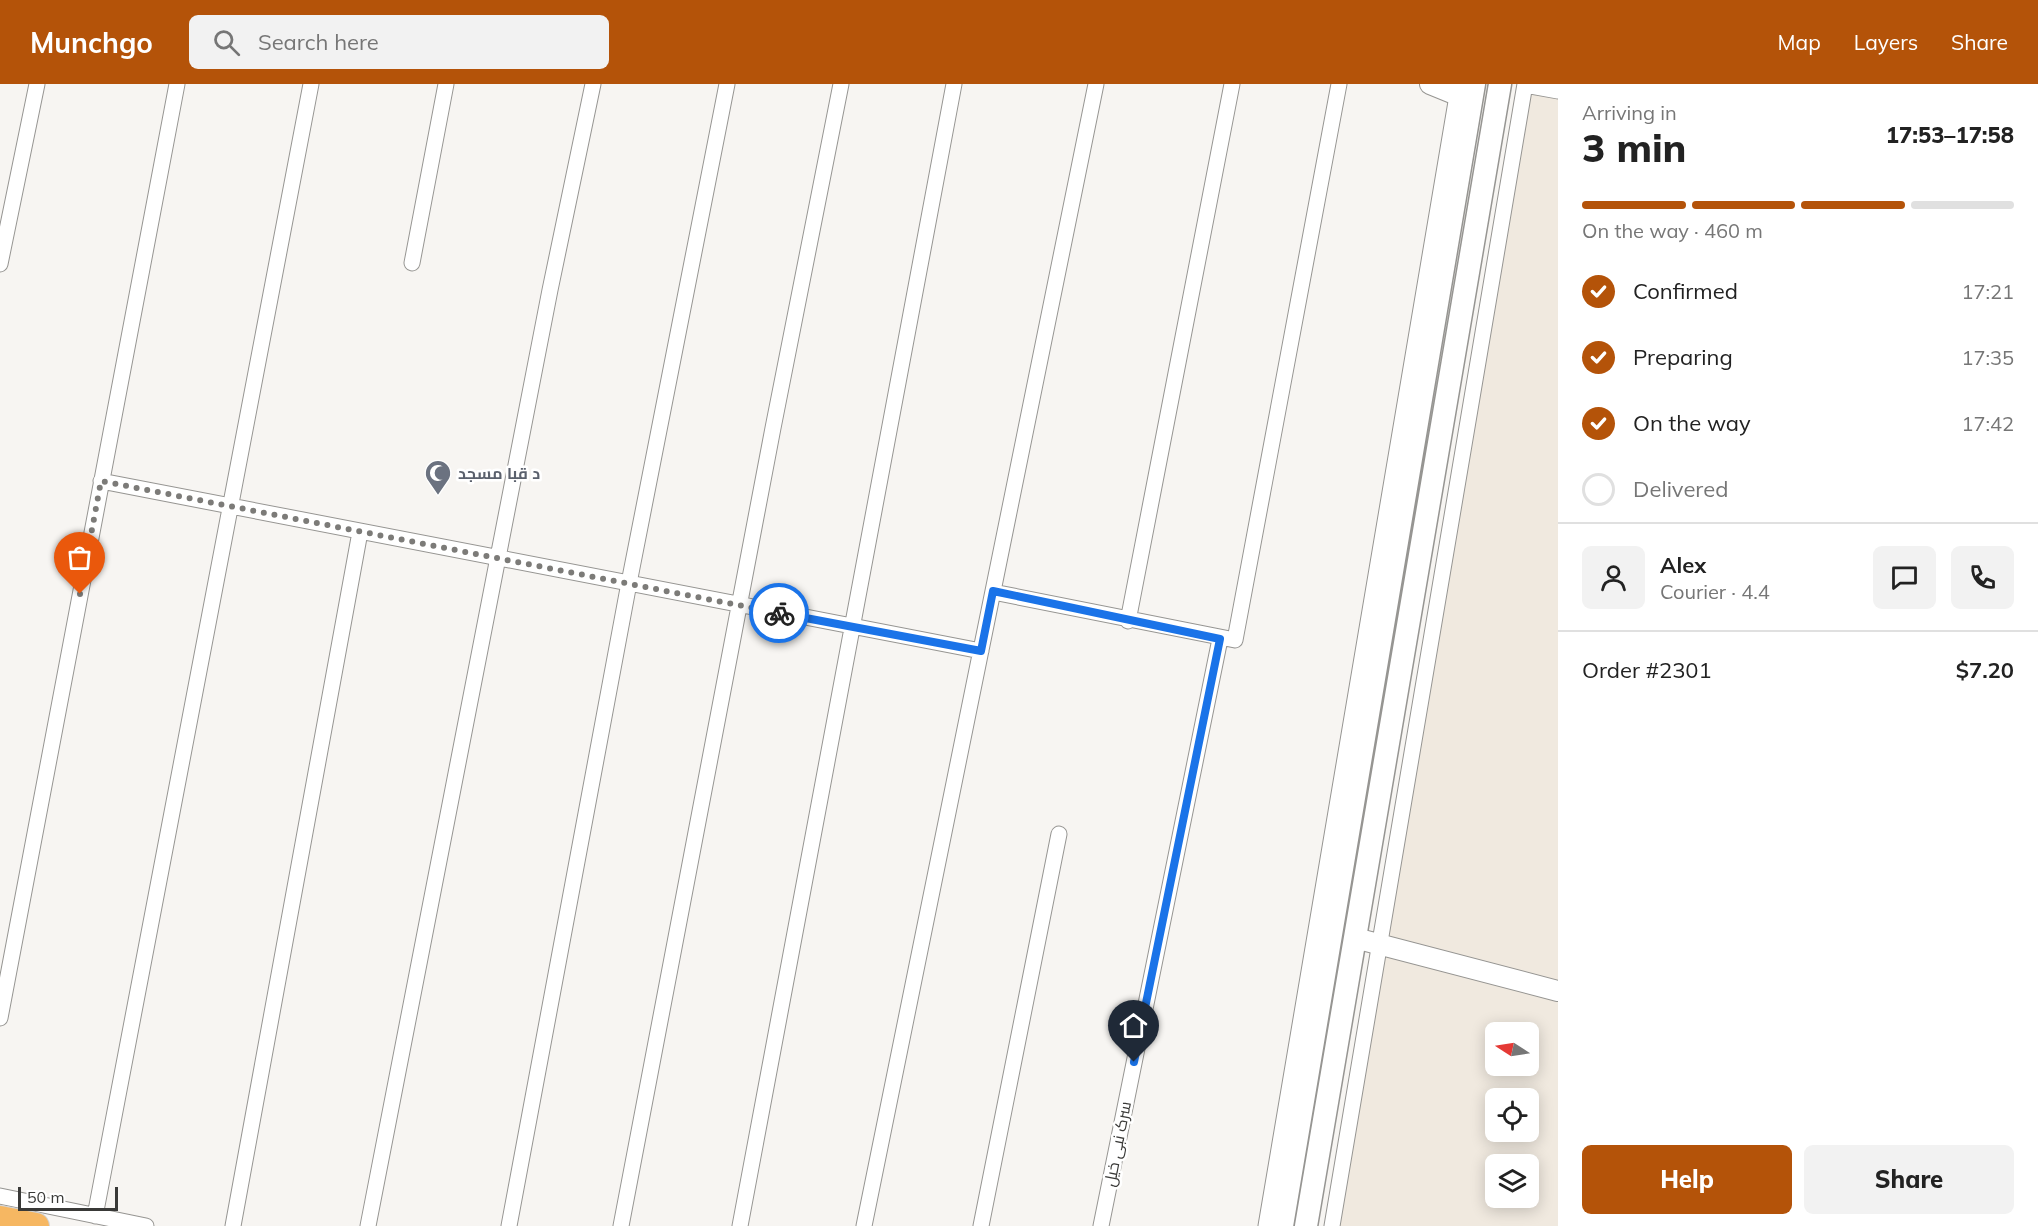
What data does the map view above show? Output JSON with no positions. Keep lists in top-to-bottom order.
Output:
{
  "streets": {
    "street": ["سرک نبی خیل"]
  },
  "places": {
    "mosque": ["د قبا مسجد"]
  },
  "scale_bar": "50 m",
  "north": "left",
  "page": {
    "header": "Munchgo",
    "search": "Search here",
    "nav": ["Map", "Layers", "Share"],
    "heading": ["3 min", "Arriving in", "17:53–17:58"],
    "panel": [
      "Alex",
      "Courier · 4.4",
      "Order #2301",
      "$7.20"
    ],
    "bar": "On the way · 460 m",
    "list": [
      ["Confirmed", "17:21"],
      ["Preparing", "17:35"],
      ["On the way", "17:42"],
      "Delivered"
    ],
    "buttons": ["Help", "Share"],
    "scale": "50 m"
  }
}
